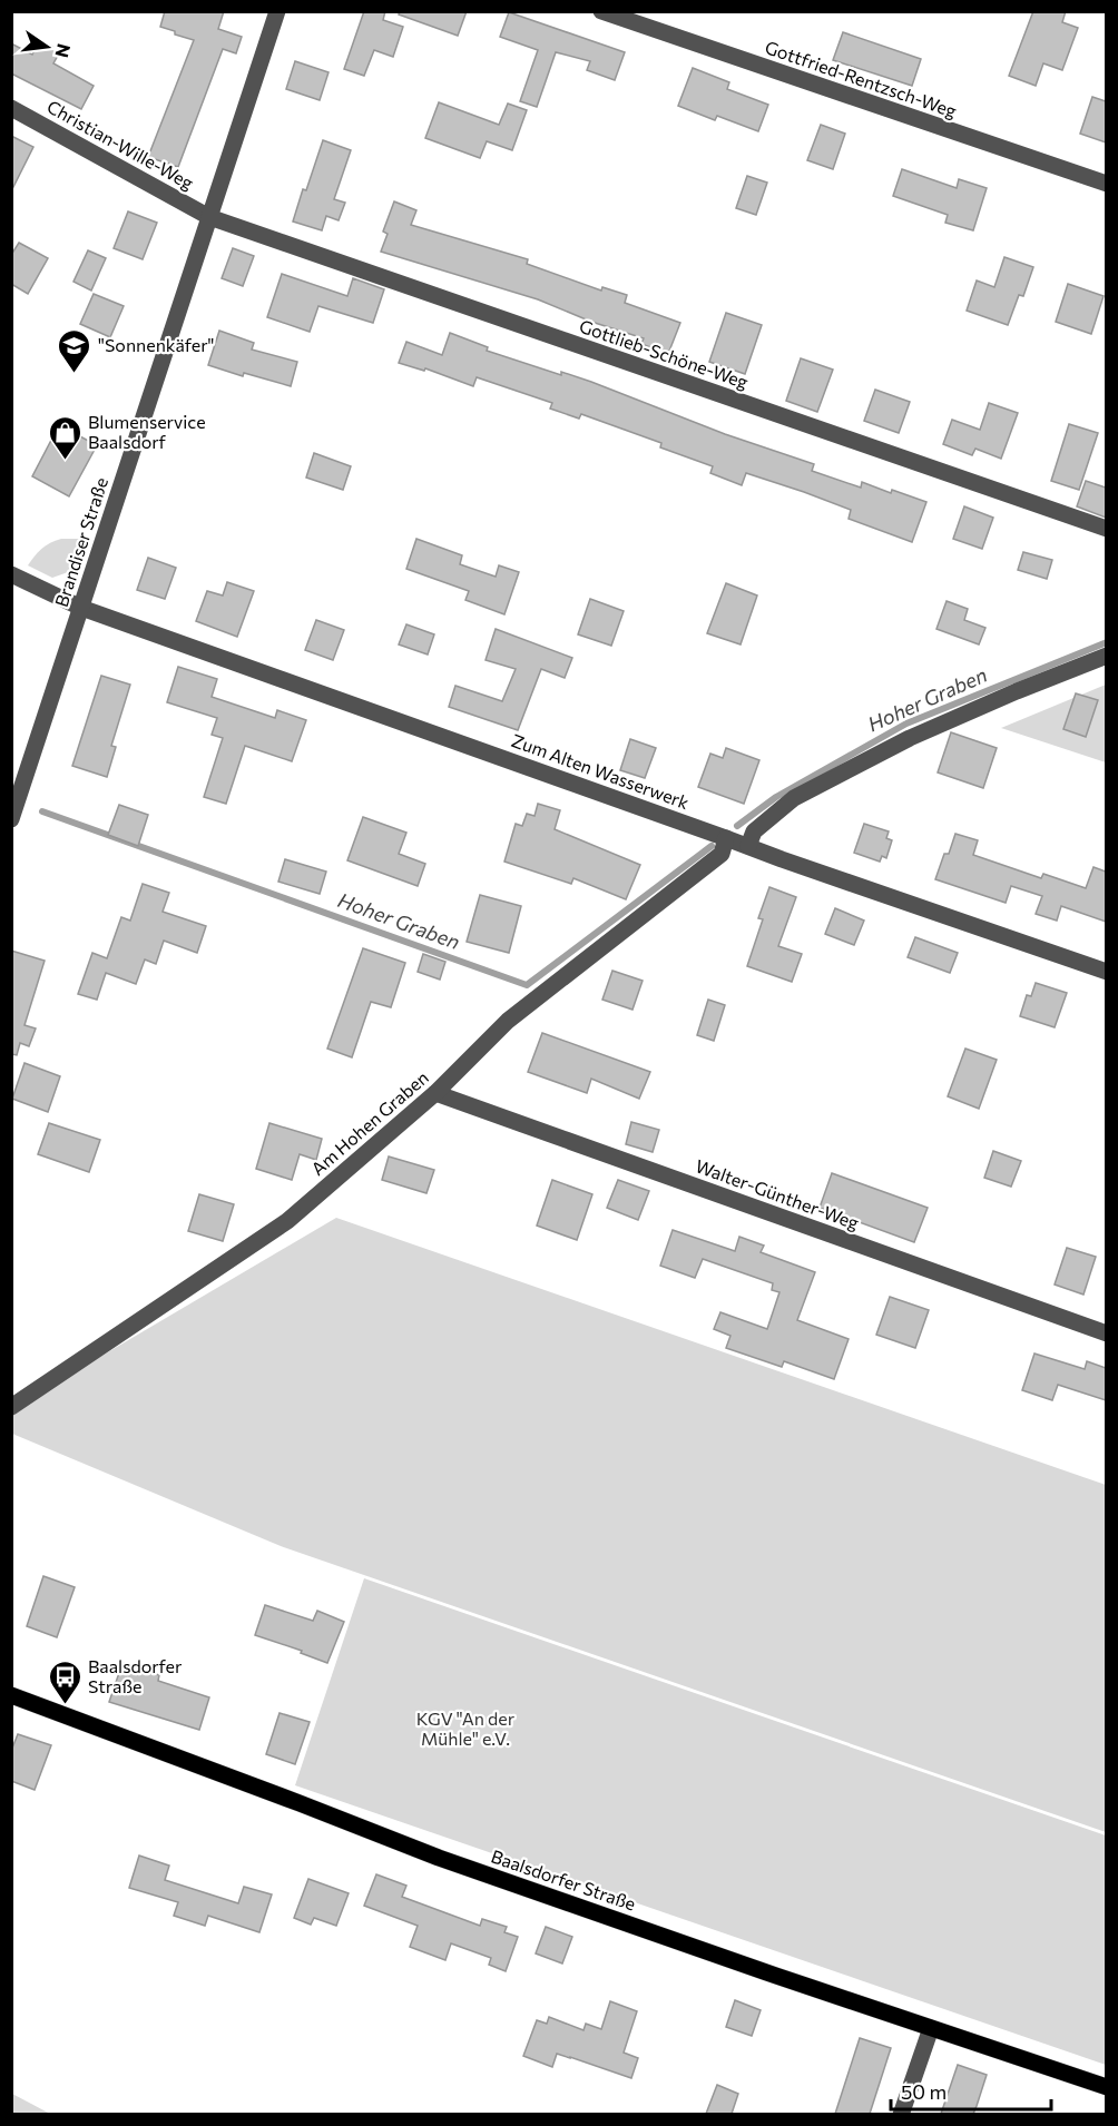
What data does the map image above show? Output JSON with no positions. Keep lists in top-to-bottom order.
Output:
{
  "streets": {
    "main road": ["Baalsdorfer Straße"],
    "street": [
      "Gottfried-Rentzsch-Weg",
      "Christian-Wille-Weg",
      "Gottlieb-Schöne-Weg",
      "Brandiser Straße",
      "Zum Alten Wasserwerk",
      "Am Hohen Graben",
      "Walter-Günther-Weg"
    ]
  },
  "crossings": [
    ["Christian-Wille-Weg", "Gottlieb-Schöne-Weg"],
    ["Christian-Wille-Weg", "Brandiser Straße"],
    ["Gottlieb-Schöne-Weg", "Brandiser Straße"],
    ["Brandiser Straße", "Zum Alten Wasserwerk"],
    ["Zum Alten Wasserwerk", "Am Hohen Graben"],
    ["Am Hohen Graben", "Walter-Günther-Weg"]
  ],
  "water": ["Hoher Graben"],
  "parks": ["KGV \"An der Mühle\" e.V."],
  "places": {
    "school or university": ["\"Sonnenkäfer\""],
    "shop": ["Blumenservice Baalsdorf"],
    "bus stop": ["Baalsdorfer Straße"]
  },
  "scale_bar": "50 m",
  "north": "right"
}
